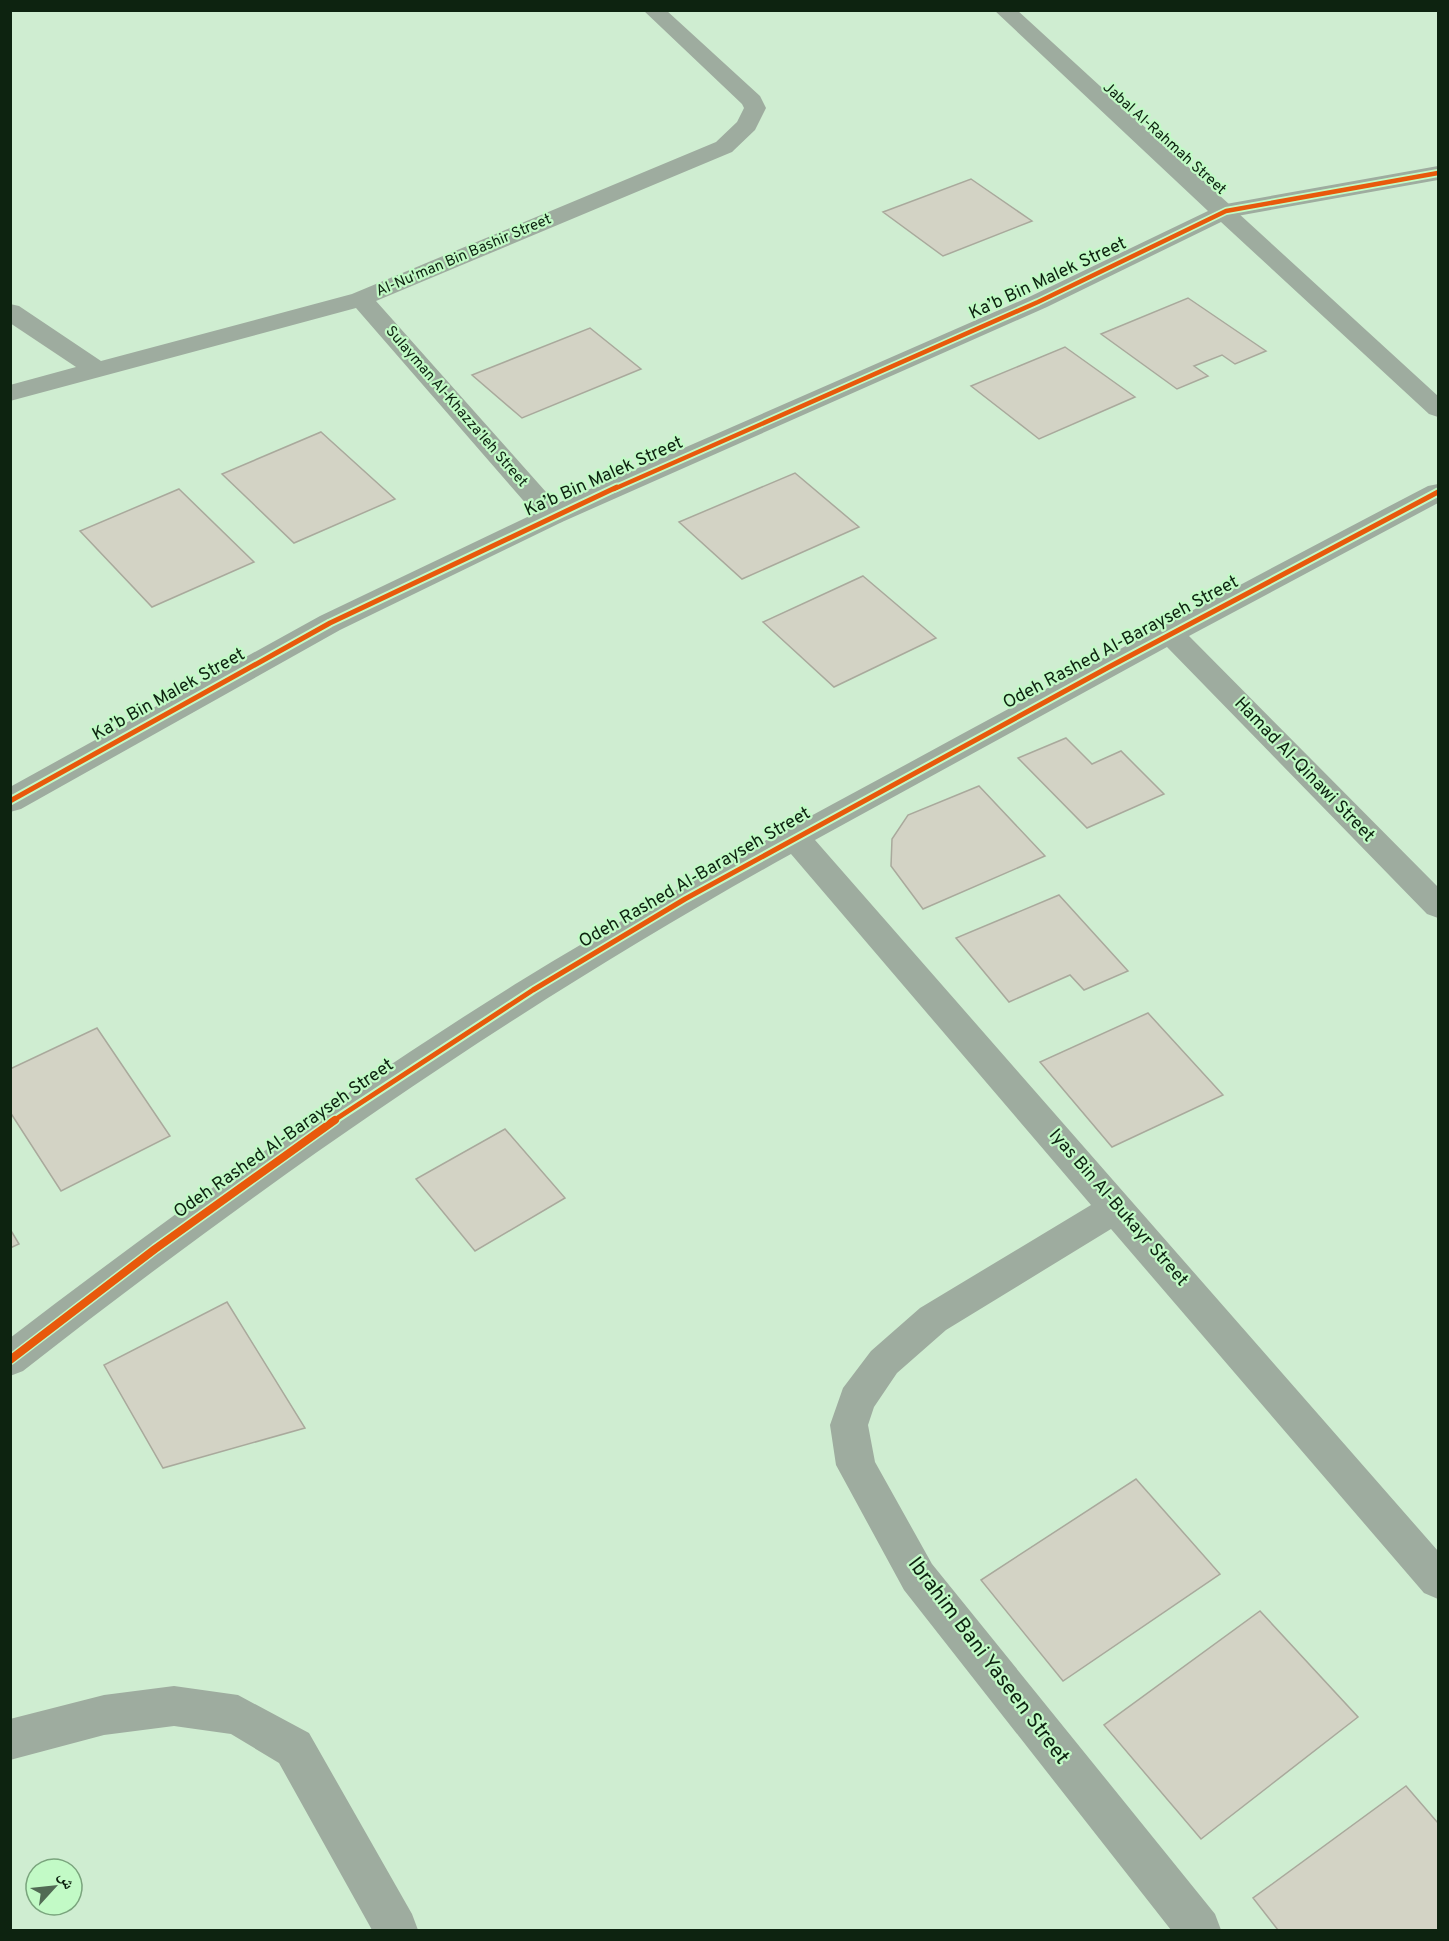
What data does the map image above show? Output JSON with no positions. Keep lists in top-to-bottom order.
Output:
{
  "streets": {
    "street": [
      "Jabal Al-Rahmah Street",
      "Al-Nu'man Bin Bashir Street",
      "Ka’b Bin Malek Street",
      "Sulayman Al-Khazza’leh Street",
      "Odeh Rashed Al-Barayseh Street",
      "Hamad Al-Qinawi Street",
      "Iyas Bin Al-Bukayr Street",
      "Ibrahim Bani Yaseen Street"
    ]
  },
  "crossings": [
    ["Jabal Al-Rahmah Street", "Ka’b Bin Malek Street"],
    ["Al-Nu'man Bin Bashir Street", "Sulayman Al-Khazza’leh Street"],
    ["Ka’b Bin Malek Street", "Sulayman Al-Khazza’leh Street"],
    ["Odeh Rashed Al-Barayseh Street", "Hamad Al-Qinawi Street"],
    ["Odeh Rashed Al-Barayseh Street", "Iyas Bin Al-Bukayr Street"],
    ["Iyas Bin Al-Bukayr Street", "Ibrahim Bani Yaseen Street"]
  ],
  "north": "top right"
}
